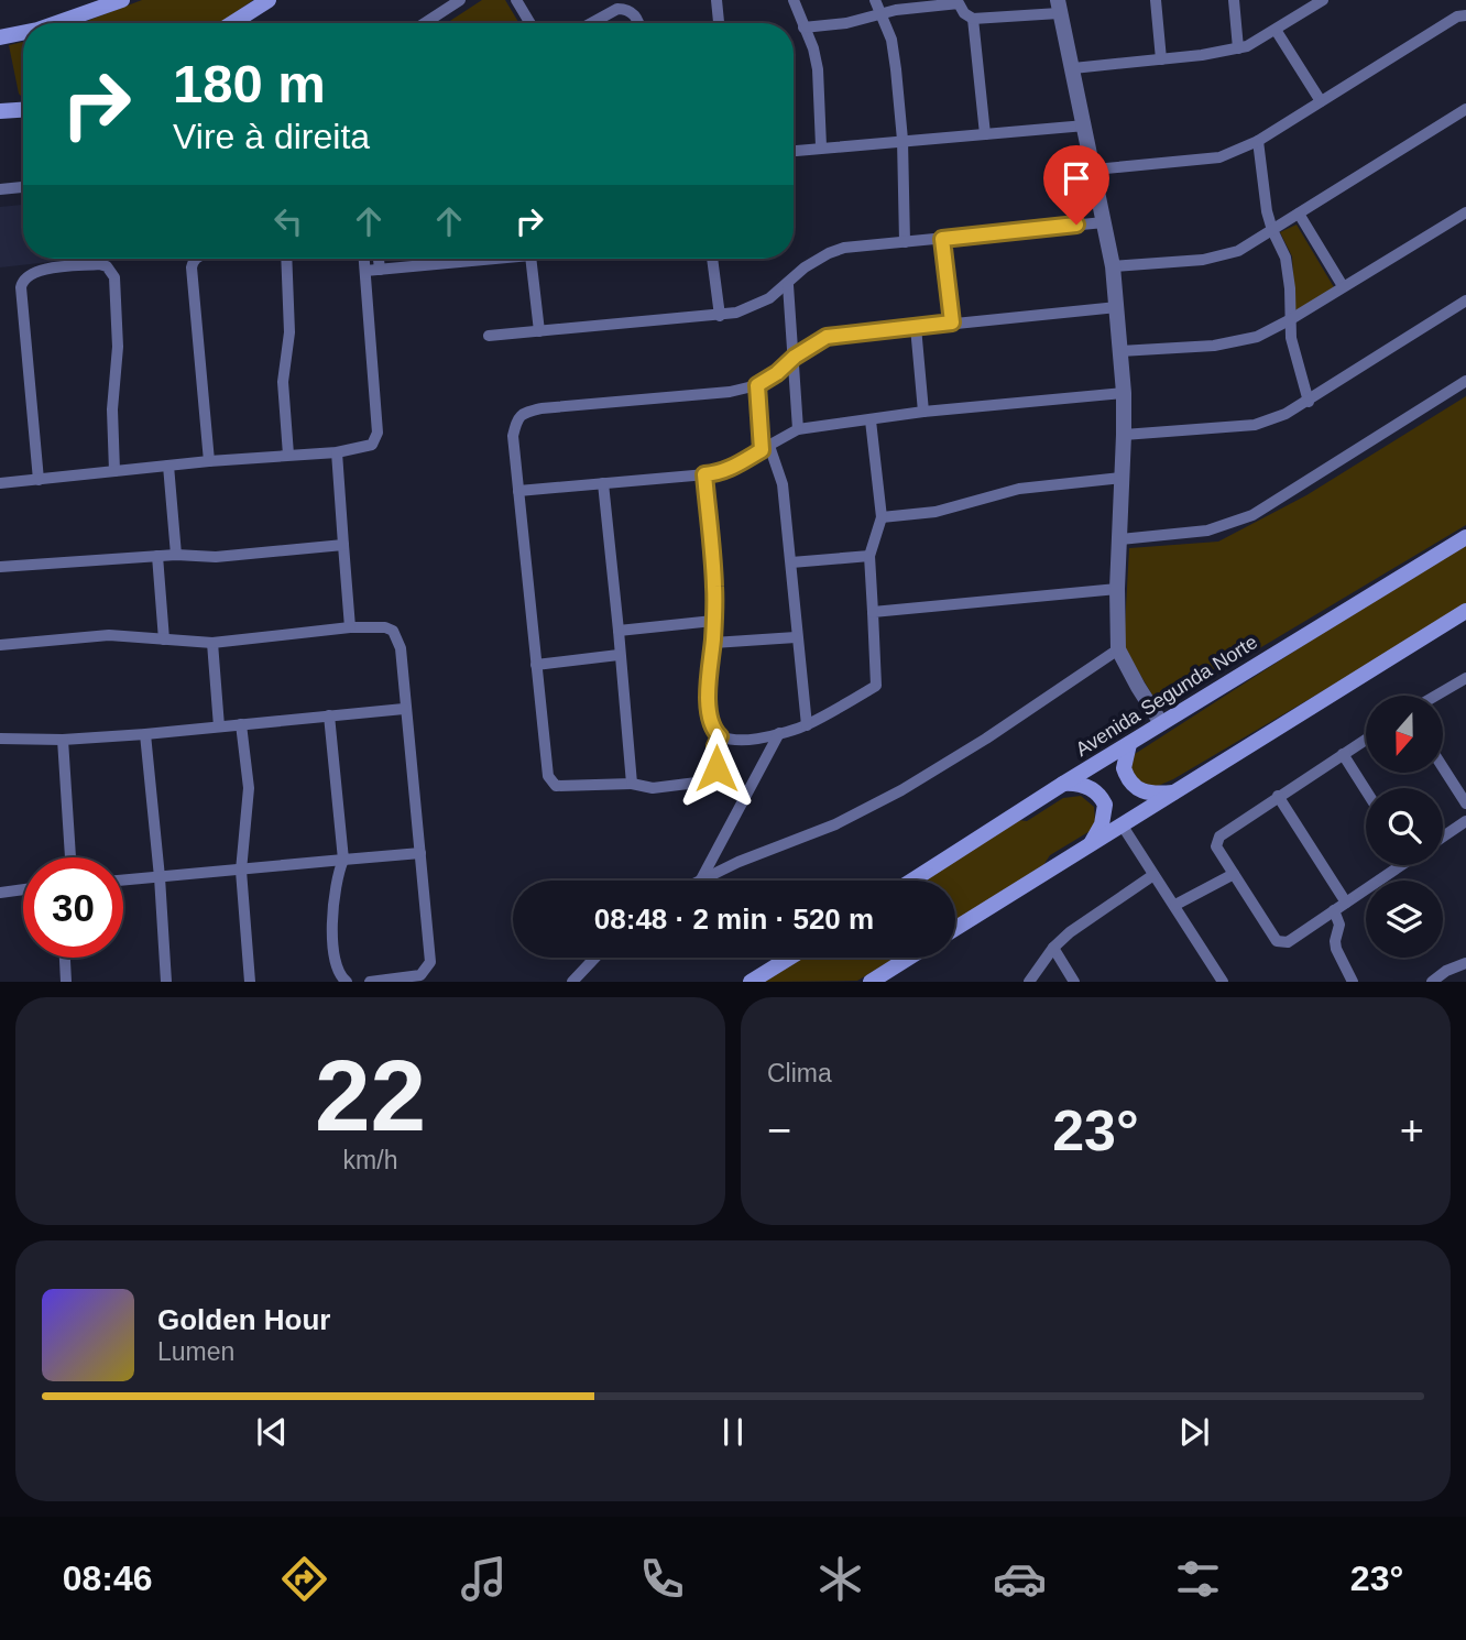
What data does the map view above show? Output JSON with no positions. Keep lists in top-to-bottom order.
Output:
{
  "streets": {
    "main road": ["Avenida Segunda Norte"]
  },
  "north": "bottom",
  "page": {
    "turn": ["180 m", "Vire à direita"],
    "limit": "30",
    "trip": "08:48 · 2 min · 520 m",
    "tile": [
      ["22", "km/h"],
      "Clima"
    ],
    "heat": ["−", "23°", "+"],
    "song": ["Golden Hour", "Lumen"],
    "tabs": ["08:46", "23°"]
  }
}
